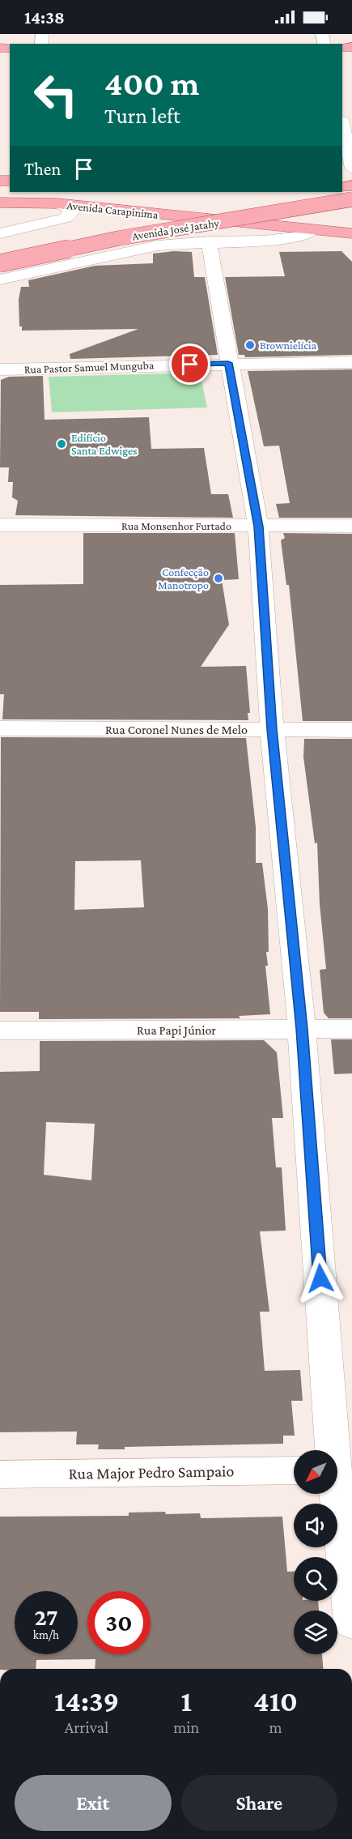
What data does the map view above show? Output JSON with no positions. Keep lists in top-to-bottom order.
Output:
{
  "streets": {
    "main road": ["Avenida Carapinima", "Avenida José Jatahy"],
    "street": [
      "Rua Pastor Samuel Munguba",
      "Rua Monsenhor Furtado",
      "Rua Coronel Nunes de Melo",
      "Rua Papi Júnior",
      "Rua Major Pedro Sampaio"
    ]
  },
  "places": ["Brownielícia", "Edifício Santa Edwiges", "Confecção Manotropo"],
  "north": "bottom left",
  "page": {
    "status": "14:38",
    "turn": ["400 m", "Turn left"],
    "then": "Then",
    "speed": "27 km/h",
    "limit": "30",
    "eta": [
      "14:39",
      "Arrival",
      "1",
      "min",
      "410",
      "m"
    ],
    "buttons": ["Exit", "Share"]
  }
}
